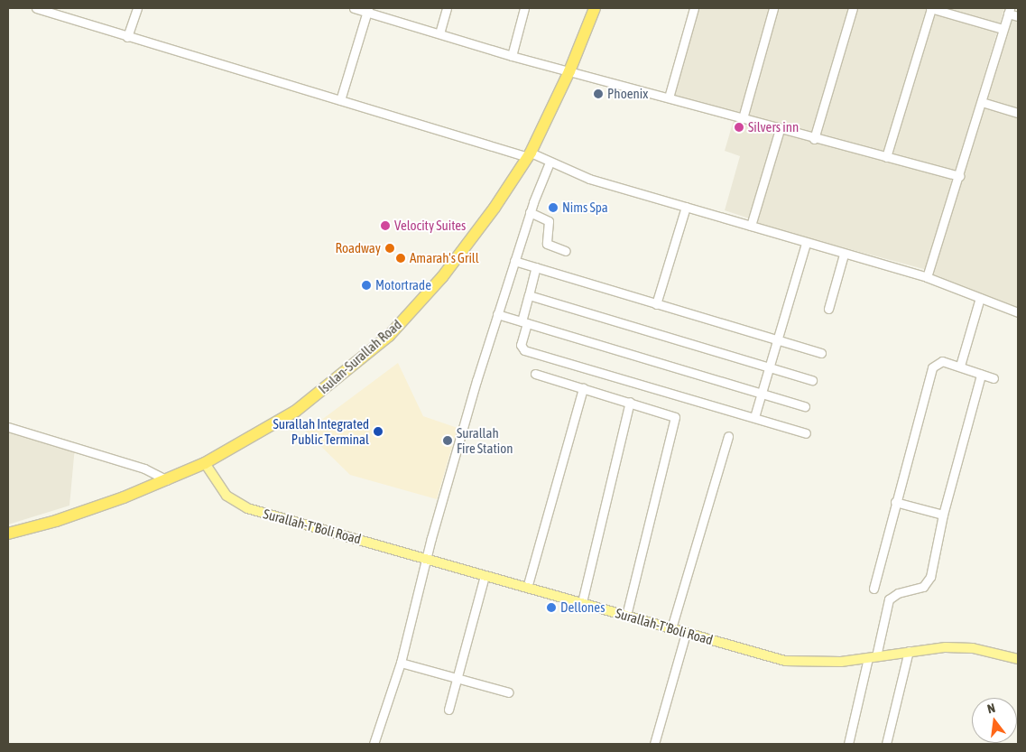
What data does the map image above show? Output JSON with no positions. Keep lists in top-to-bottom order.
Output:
{
  "streets": {
    "highway": ["Isulan-Surallah Road"],
    "main road": ["Surallah-T'Boli Road"]
  },
  "crossings": [
    ["Isulan-Surallah Road", "Surallah-T'Boli Road"]
  ],
  "places": [
    "Phoenix",
    "Silvers inn",
    "Nims Spa",
    "Velocity Suites",
    "Roadway",
    "Amarah's Grill",
    "Motortrade",
    "Surallah Integrated Public Terminal",
    "Surallah Fire Station",
    "Dellones"
  ],
  "north": "top"
}
